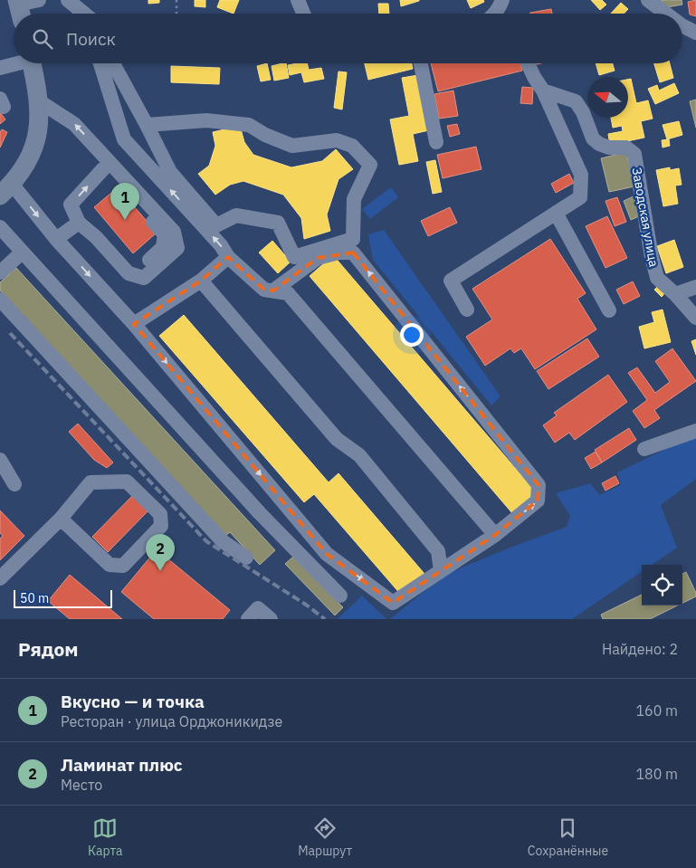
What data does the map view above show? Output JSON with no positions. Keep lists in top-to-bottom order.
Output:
{
  "streets": {
    "street": ["Заводская улица"]
  },
  "scale_bar": "50 m",
  "north": "left",
  "page": {
    "search": "Поиск",
    "pins": ["1", "2"],
    "scale": "50 m",
    "heading": ["Рядом", "Найдено: 2"],
    "list": [
      {
        "mark": "1",
        "name": "Вкусно — и точка",
        "note": "Ресторан · улица Орджоникидзе",
        "value": "160 m"
      },
      {
        "mark": "2",
        "name": "Ламинат плюс",
        "note": "Место",
        "value": "180 m"
      }
    ],
    "nav": ["Карта", "Маршрут", "Сохранённые"]
  }
}
